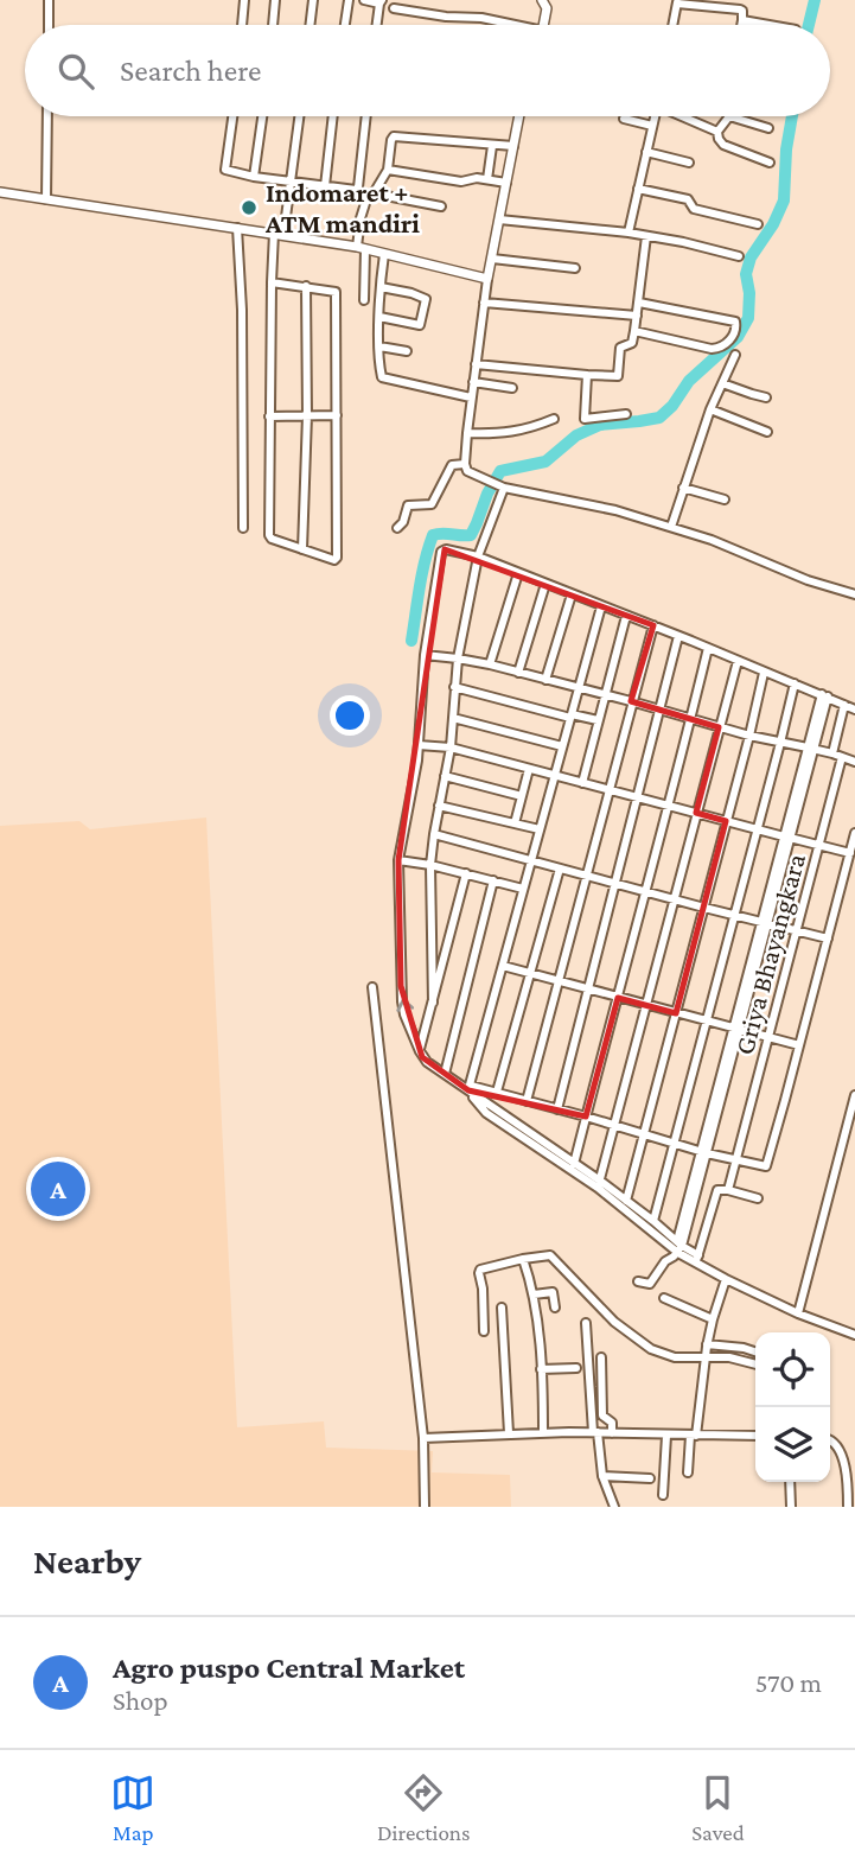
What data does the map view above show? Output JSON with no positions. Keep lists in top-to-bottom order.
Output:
{
  "streets": {
    "street": ["Griya Bhayangkara"]
  },
  "places": ["Indomaret + ATM mandiri"],
  "page": {
    "search": "Search here",
    "pins": "A",
    "heading": "Nearby",
    "list": [
      {
        "mark": "A",
        "name": "Agro puspo Central Market",
        "note": "Shop",
        "value": "570 m"
      }
    ],
    "nav": ["Map", "Directions", "Saved"]
  }
}
